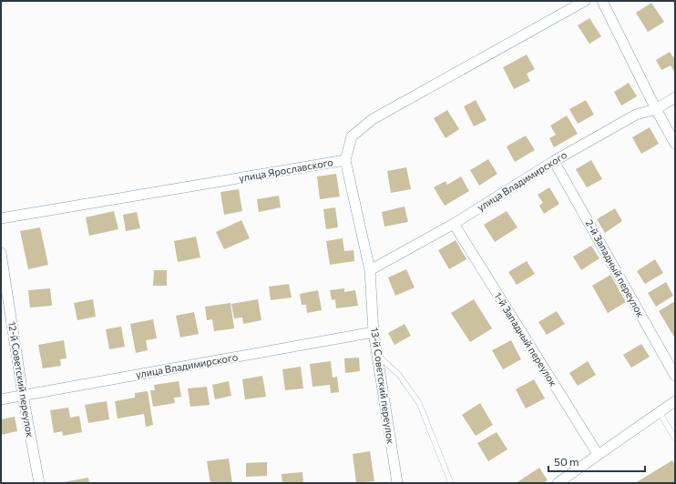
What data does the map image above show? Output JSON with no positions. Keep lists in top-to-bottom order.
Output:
{
  "streets": {
    "street": [
      "улица Ярославского",
      "улица Владимирского",
      "2-й Западный переулок",
      "1-й Западный переулок",
      "12-й Советский переулок",
      "13-й Советский переулок"
    ]
  },
  "crossings": [
    ["улица Ярославского", "13-й Советский переулок"],
    ["улица Владимирского", "2-й Западный переулок"],
    ["улица Владимирского", "1-й Западный переулок"],
    ["улица Владимирского", "12-й Советский переулок"],
    ["улица Владимирского", "13-й Советский переулок"]
  ],
  "scale_bar": "50 m"
}
